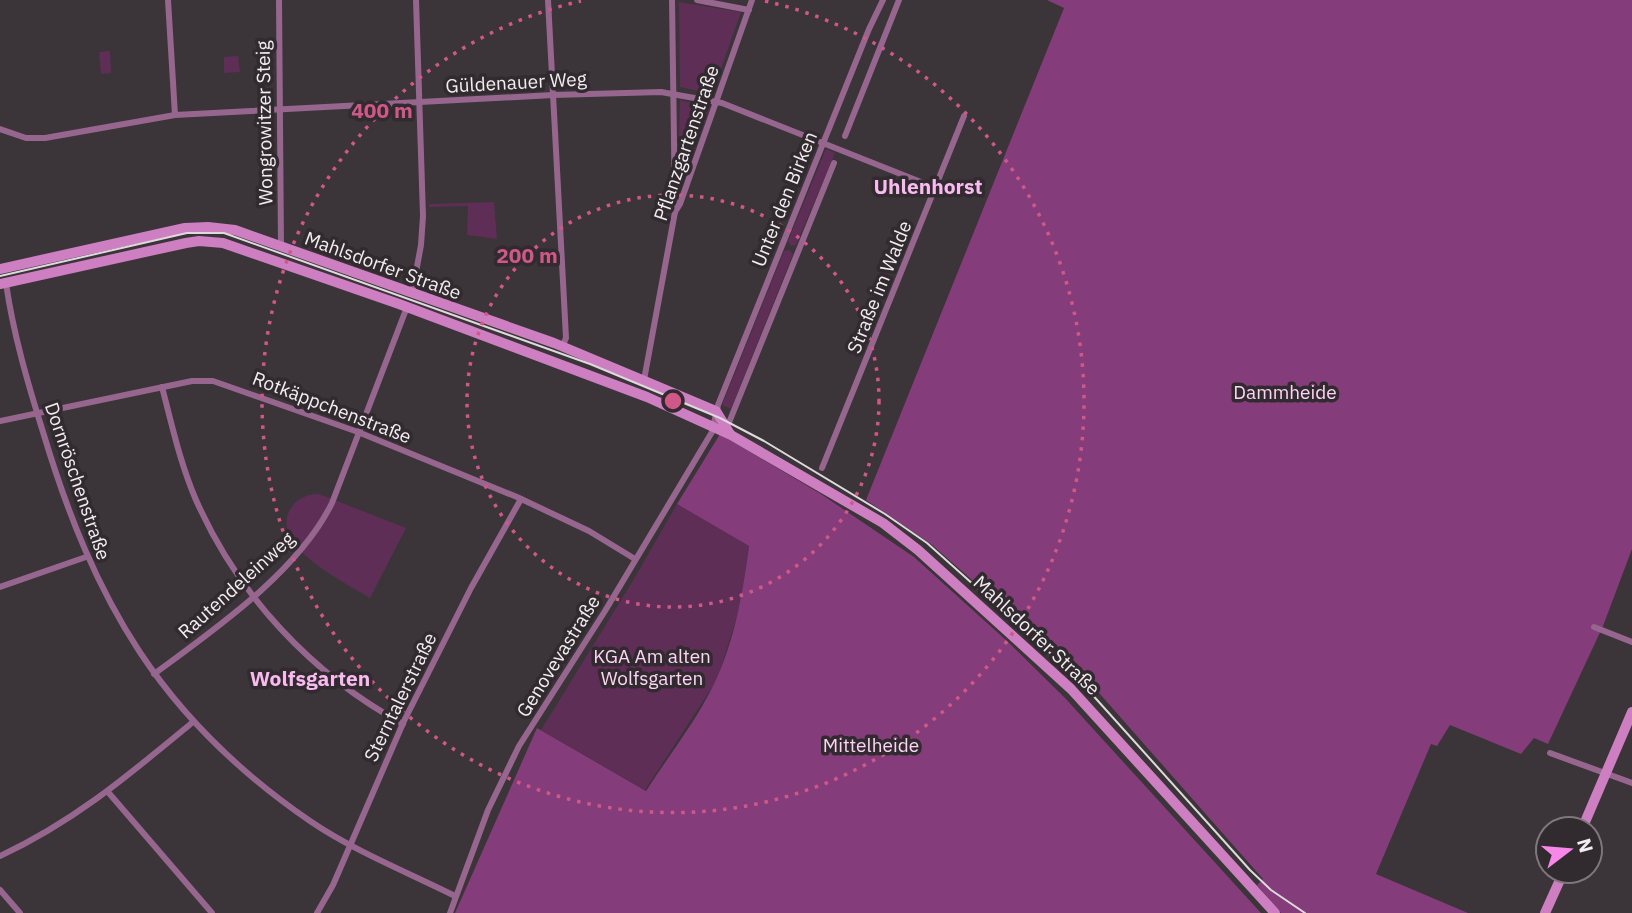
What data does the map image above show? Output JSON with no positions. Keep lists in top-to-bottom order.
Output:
{
  "streets": {
    "main road": ["Mahlsdorfer Straße"],
    "street": [
      "Güldenauer Weg",
      "Wongrowitzer Steig",
      "Pflanzgartenstraße",
      "Unter den Birken",
      "Straße im Walde",
      "Rotkäppchenstraße",
      "Dornröschenstraße",
      "Rautendeleinweg",
      "Genovevastraße",
      "Sterntalerstraße"
    ]
  },
  "crossings": [
    ["Güldenauer Weg", "Wongrowitzer Steig"],
    ["Güldenauer Weg", "Pflanzgartenstraße"],
    ["Güldenauer Weg", "Unter den Birken"],
    ["Güldenauer Weg", "Straße im Walde"],
    ["Wongrowitzer Steig", "Mahlsdorfer Straße"],
    ["Pflanzgartenstraße", "Mahlsdorfer Straße"],
    ["Unter den Birken", "Mahlsdorfer Straße"],
    ["Unter den Birken", "Genovevastraße"],
    ["Mahlsdorfer Straße", "Dornröschenstraße"],
    ["Mahlsdorfer Straße", "Rautendeleinweg"],
    ["Mahlsdorfer Straße", "Genovevastraße"],
    ["Rotkäppchenstraße", "Dornröschenstraße"],
    ["Rotkäppchenstraße", "Rautendeleinweg"],
    ["Rotkäppchenstraße", "Genovevastraße"],
    ["Rotkäppchenstraße", "Sterntalerstraße"],
    ["Dornröschenstraße", "Rautendeleinweg"],
    ["Dornröschenstraße", "Genovevastraße"],
    ["Dornröschenstraße", "Sterntalerstraße"]
  ],
  "districts": ["Uhlenhorst", "Wolfsgarten"],
  "parks": ["Dammheide", "KGA Am alten Wolfsgarten", "Mittelheide"],
  "north": "right",
  "rings": ["400 m", "200 m"]
}
